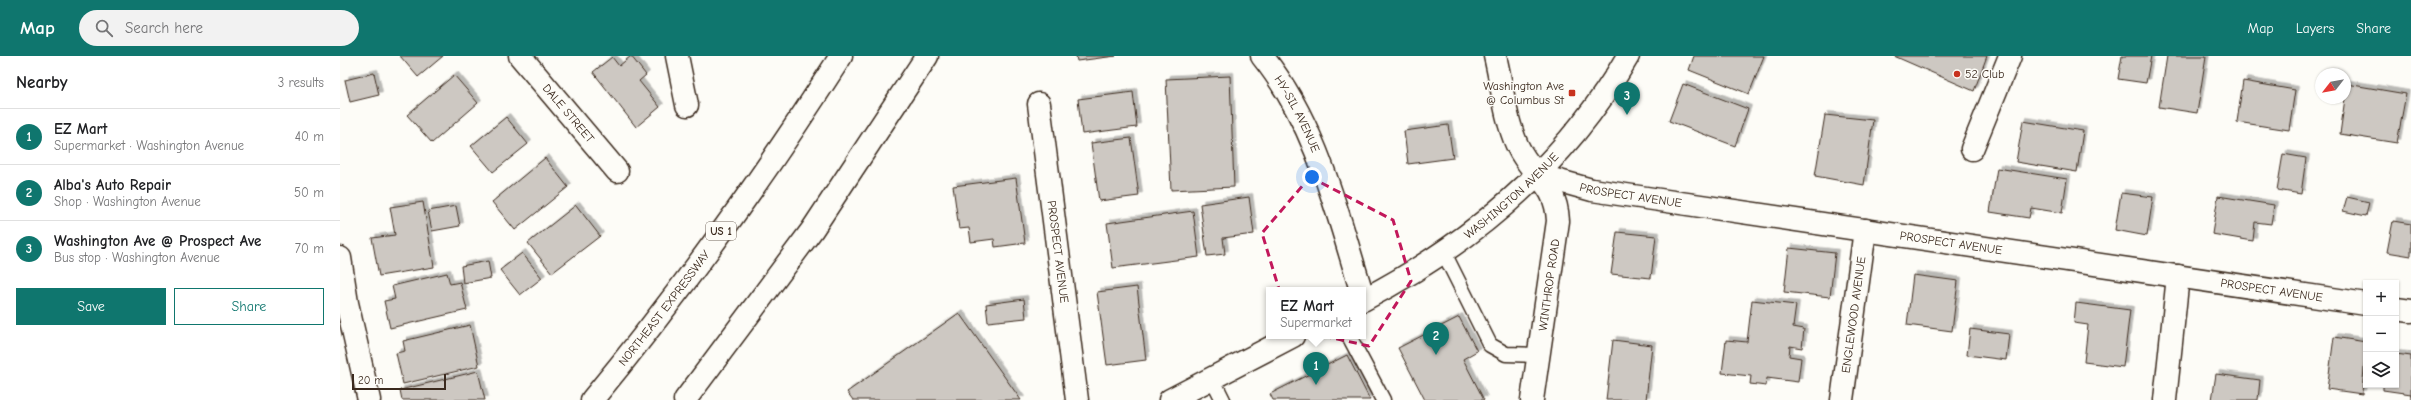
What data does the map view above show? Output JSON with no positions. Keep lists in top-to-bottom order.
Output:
{
  "streets": {
    "main road": [
      "DALE STREET",
      "HY-SIL AVENUE",
      "WASHINGTON AVENUE",
      "PROSPECT AVENUE",
      "US 1",
      "WINTHROP ROAD",
      "NORTHEAST EXPRESSWAY",
      "ENGLEWOOD AVENUE"
    ]
  },
  "crossings": [
    ["WASHINGTON AVENUE", "PROSPECT AVENUE"],
    ["WASHINGTON AVENUE", "WINTHROP ROAD"],
    ["PROSPECT AVENUE", "WINTHROP ROAD"],
    ["PROSPECT AVENUE", "ENGLEWOOD AVENUE"]
  ],
  "places": {
    "other": ["52 Club"],
    "transit": ["Washington Ave @ Columbus St"]
  },
  "scale_bar": "20 m",
  "north": "bottom left",
  "page": {
    "header": "Map",
    "search": "Search here",
    "nav": ["Map", "Layers", "Share"],
    "heading": ["Nearby", "3 results"],
    "pins": ["3", "2", "1"],
    "list": [
      {
        "mark": "1",
        "name": "EZ Mart",
        "note": "Supermarket · Washington Avenue",
        "value": "40 m"
      },
      {
        "mark": "2",
        "name": "Alba's Auto Repair",
        "note": "Shop · Washington Avenue",
        "value": "50 m"
      },
      {
        "mark": "3",
        "name": "Washington Ave @ Prospect Ave",
        "note": "Bus stop · Washington Avenue",
        "value": "70 m"
      }
    ],
    "buttons": ["Save", "Share"],
    "map_buttons": ["+", "−"],
    "popup": ["EZ Mart", "Supermarket"],
    "scale": "20 m"
  }
}
